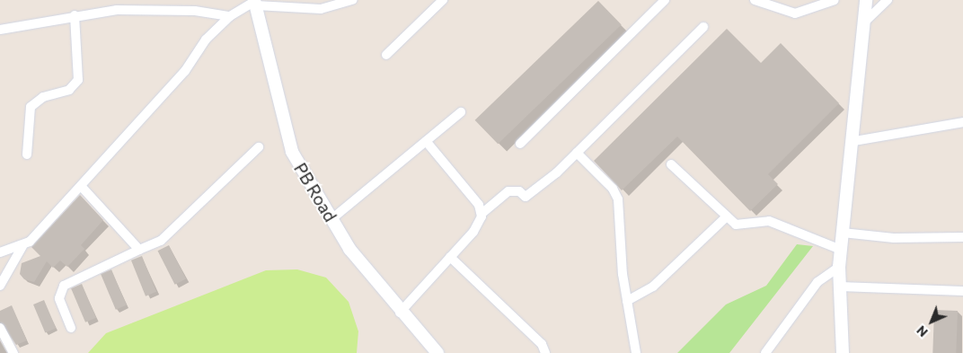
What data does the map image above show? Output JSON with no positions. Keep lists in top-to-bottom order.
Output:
{
  "streets": {
    "street": ["PB Road"]
  },
  "north": "bottom left"
}
